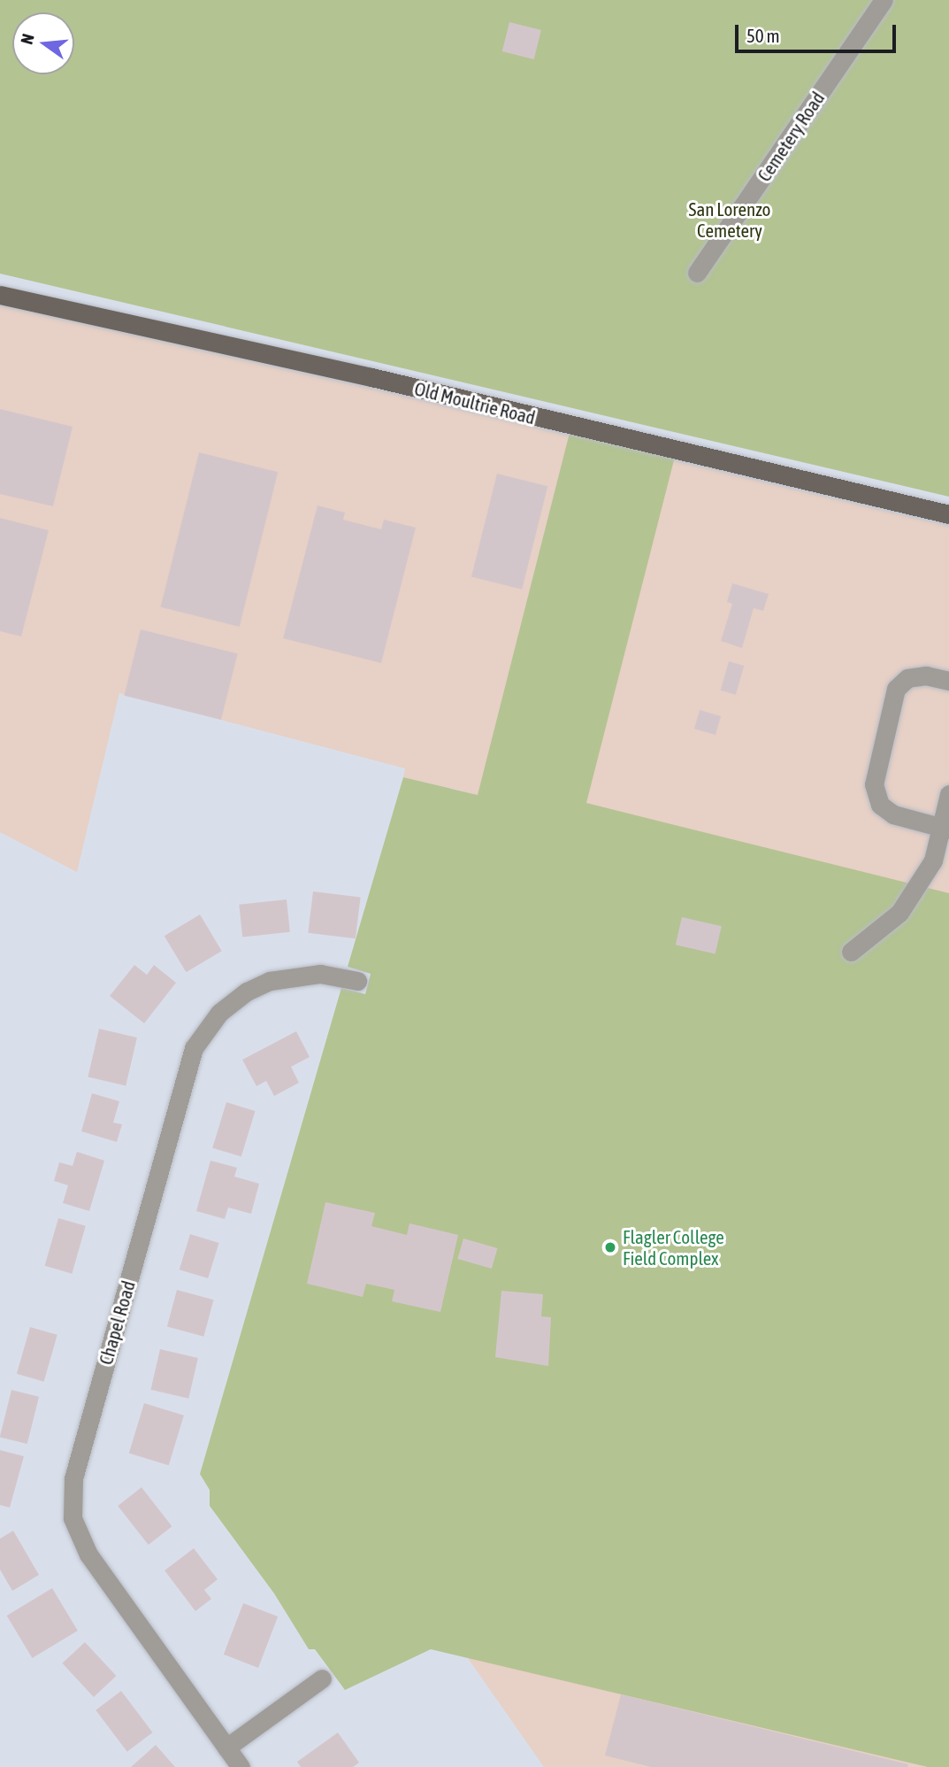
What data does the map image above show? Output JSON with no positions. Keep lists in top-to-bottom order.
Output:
{
  "streets": {
    "main road": ["Old Moultrie Road"],
    "street": ["Cemetery Road", "Chapel Road"]
  },
  "parks": ["San Lorenzo Cemetery"],
  "places": ["Flagler College Field Complex"],
  "scale_bar": "50 m",
  "north": "left"
}
